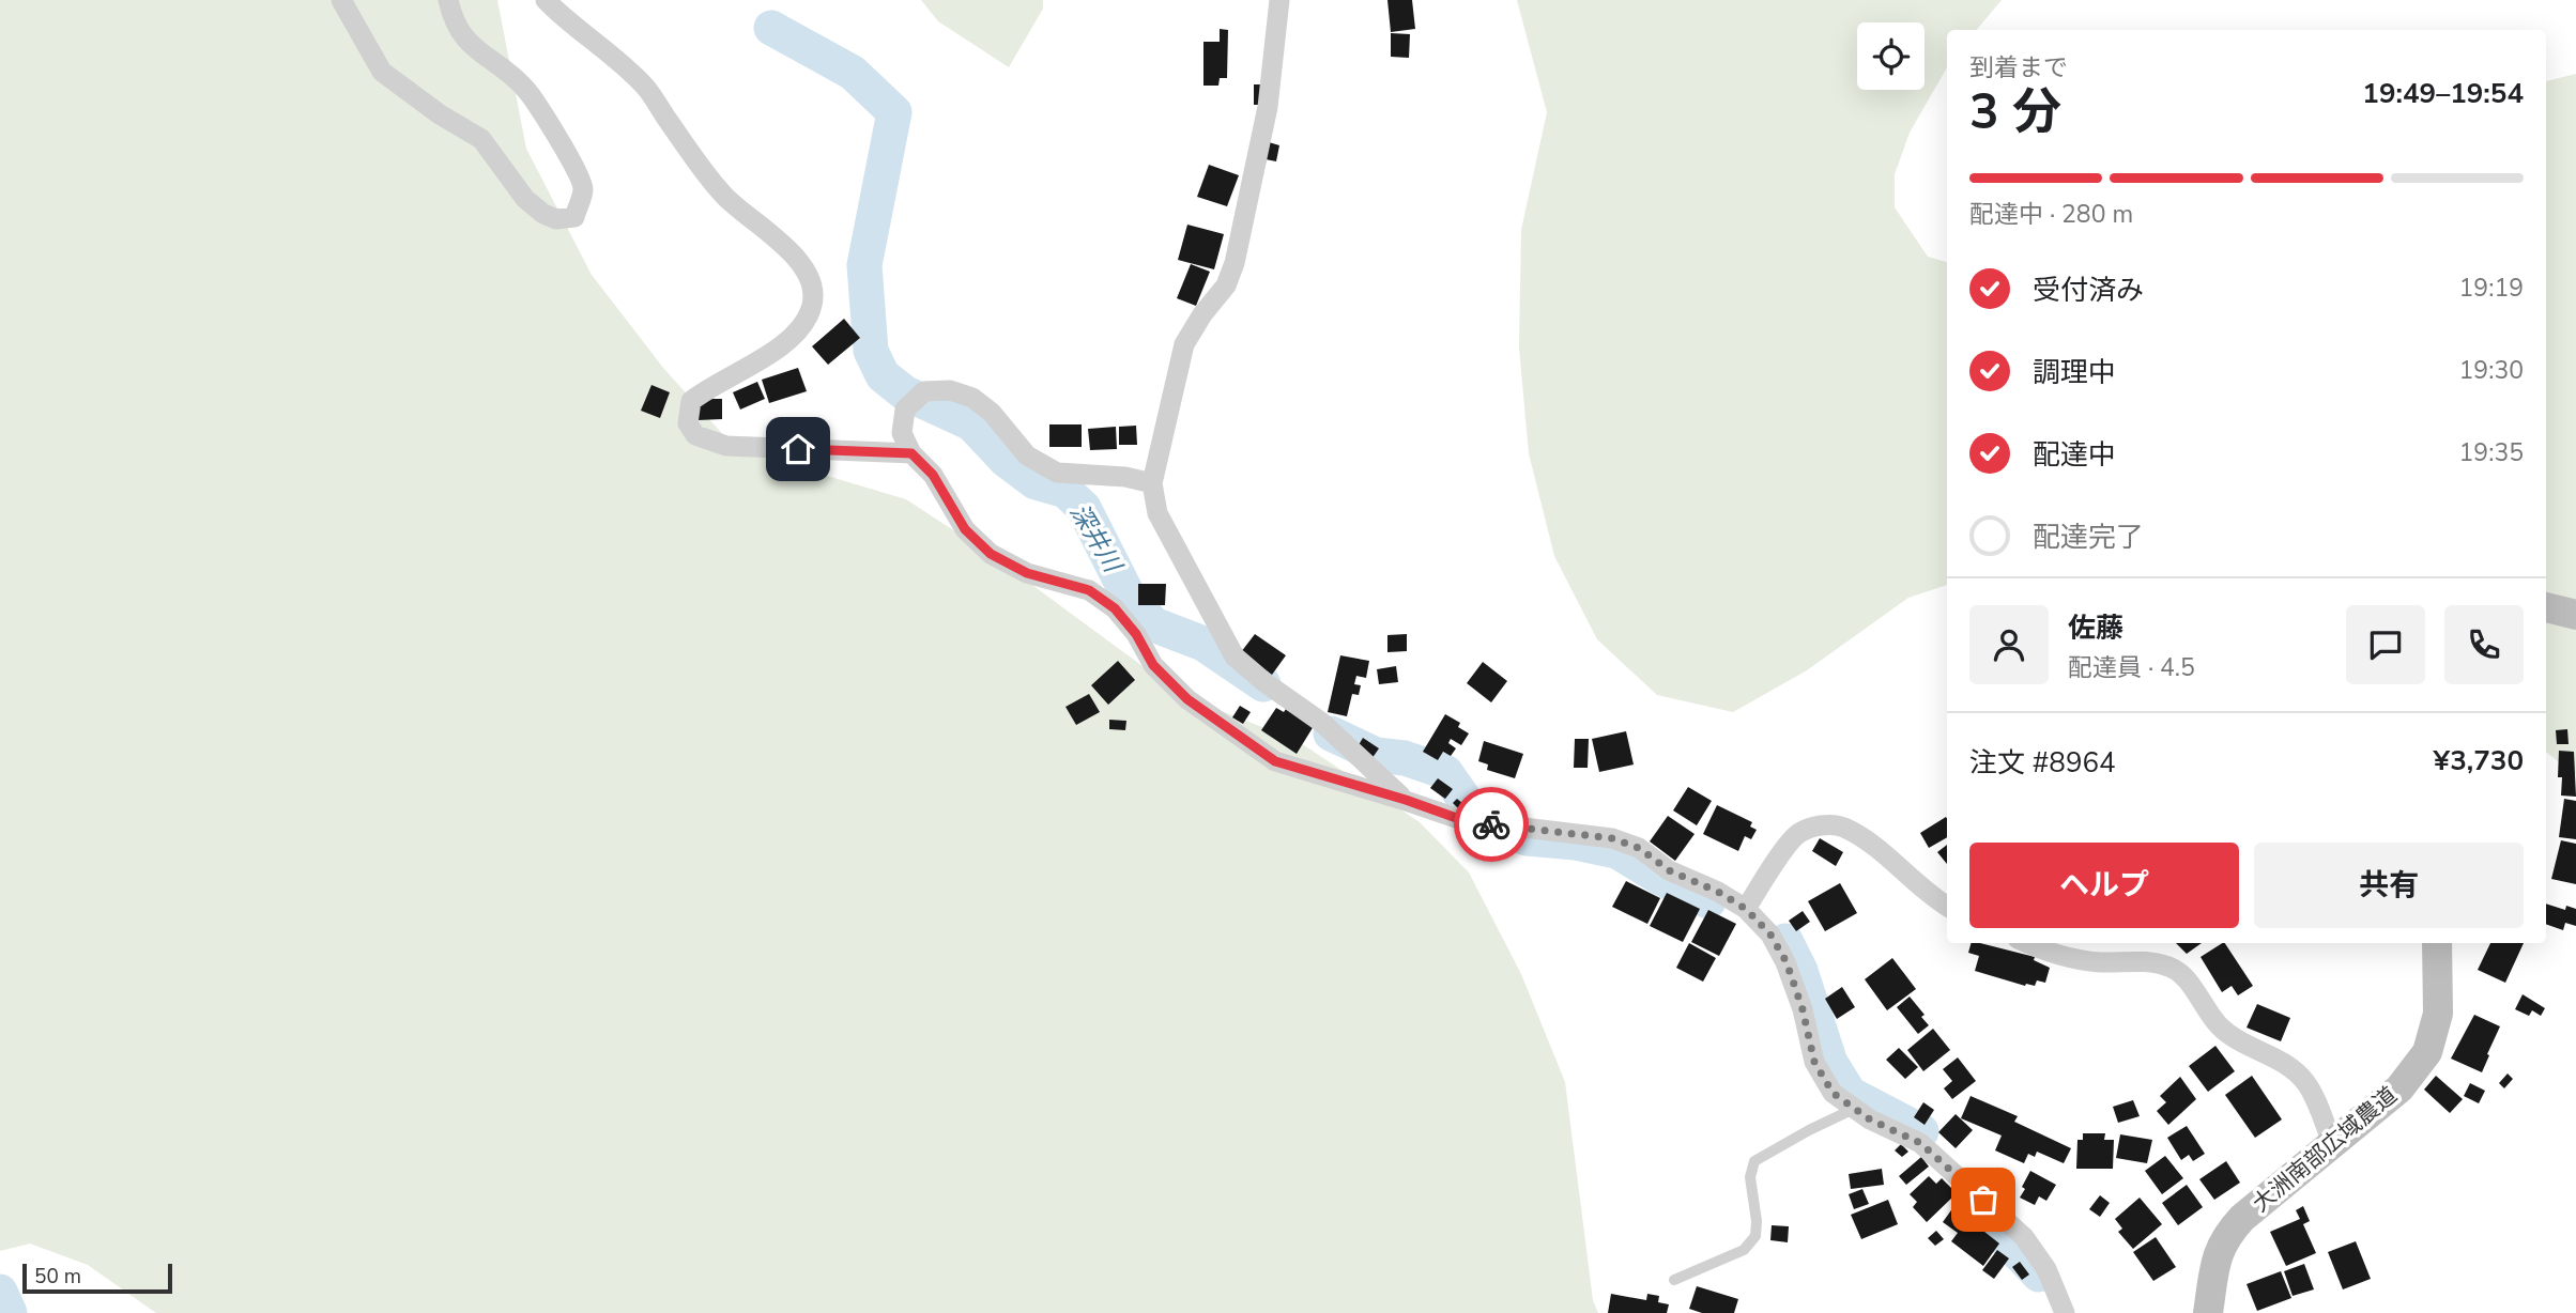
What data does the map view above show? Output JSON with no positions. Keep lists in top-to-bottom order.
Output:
{
  "streets": {
    "street": ["大洲南部広域農道"]
  },
  "water": ["深井川"],
  "scale_bar": "50 m",
  "page": {
    "heading": ["3 分", "到着まで", "19:49–19:54"],
    "panel": [
      "佐藤",
      "配達員 · 4.5",
      "注文 #8964",
      "¥3,730"
    ],
    "bar": "配達中 · 280 m",
    "list": [
      ["受付済み", "19:19"],
      ["調理中", "19:30"],
      ["配達中", "19:35"],
      "配達完了"
    ],
    "buttons": ["ヘルプ", "共有"],
    "scale": "50 m"
  }
}
